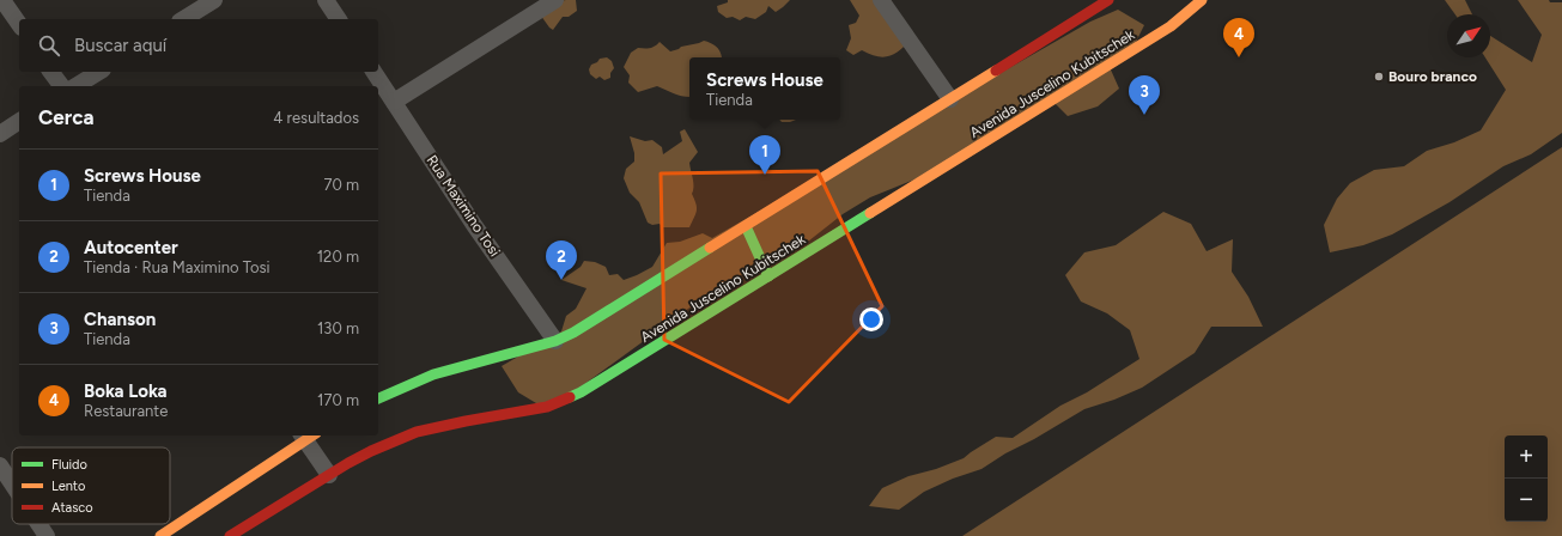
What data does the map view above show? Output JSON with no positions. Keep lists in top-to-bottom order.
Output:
{
  "streets": {
    "main road": ["Avenida Juscelino Kubitschek"],
    "street": ["Rua Maximino Tosi"]
  },
  "places": ["Bouro branco"],
  "legend": ["Fluido", "Lento", "Atasco"],
  "north": "top right",
  "page": {
    "pins": [
      "4",
      "3",
      "1",
      "2"
    ],
    "search": "Buscar aquí",
    "popup": ["Screws House", "Tienda"],
    "heading": ["Cerca", "4 resultados"],
    "list": [
      {
        "mark": "1",
        "name": "Screws House",
        "note": "Tienda",
        "value": "70 m"
      },
      {
        "mark": "2",
        "name": "Autocenter",
        "note": "Tienda · Rua Maximino Tosi",
        "value": "120 m"
      },
      {
        "mark": "3",
        "name": "Chanson",
        "note": "Tienda",
        "value": "130 m"
      },
      {
        "mark": "4",
        "name": "Boka Loka",
        "note": "Restaurante",
        "value": "170 m"
      }
    ],
    "map_buttons": ["+", "−"]
  }
}
